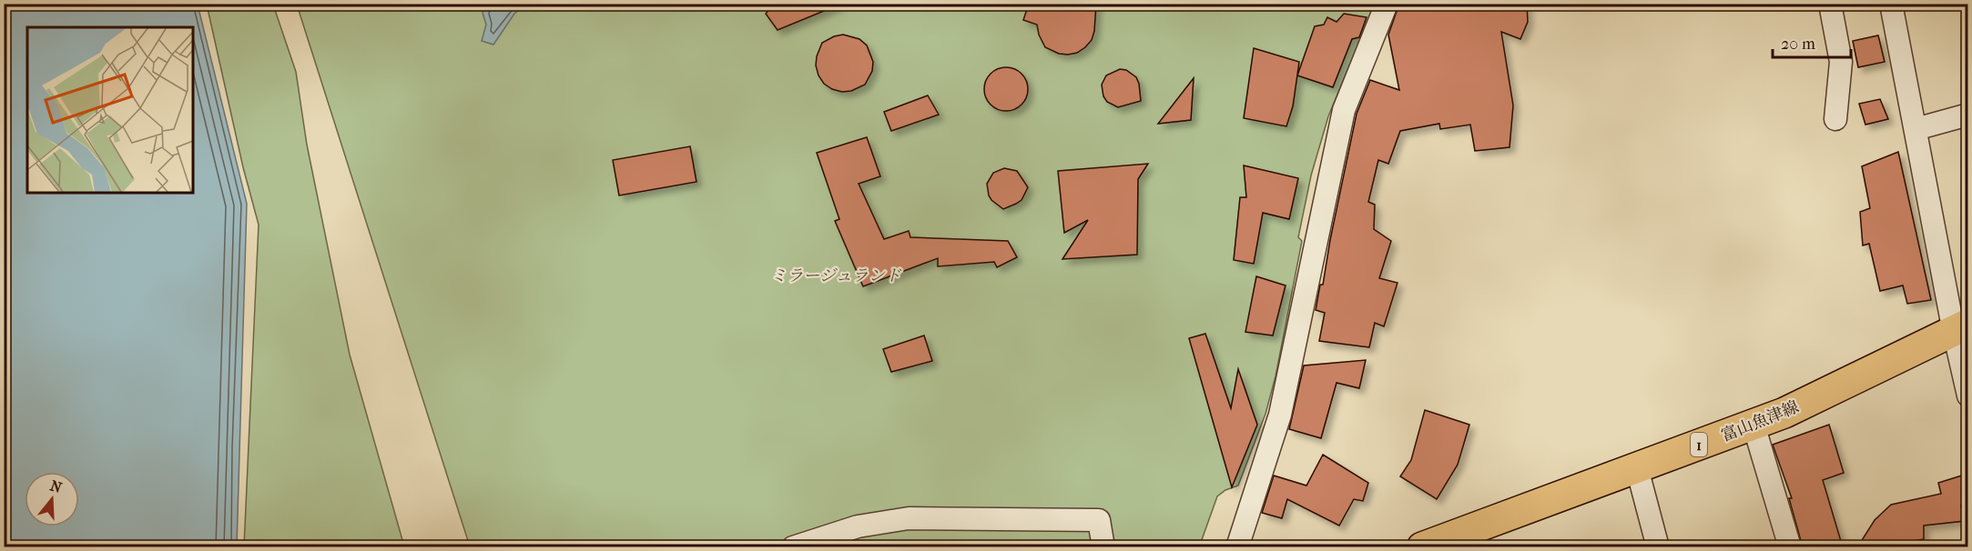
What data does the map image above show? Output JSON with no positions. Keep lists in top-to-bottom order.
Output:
{
  "streets": {
    "main road": ["富山魚津線", "1"]
  },
  "parks": ["ミラージュランド"],
  "scale_bar": "20 m",
  "north": "top"
}
